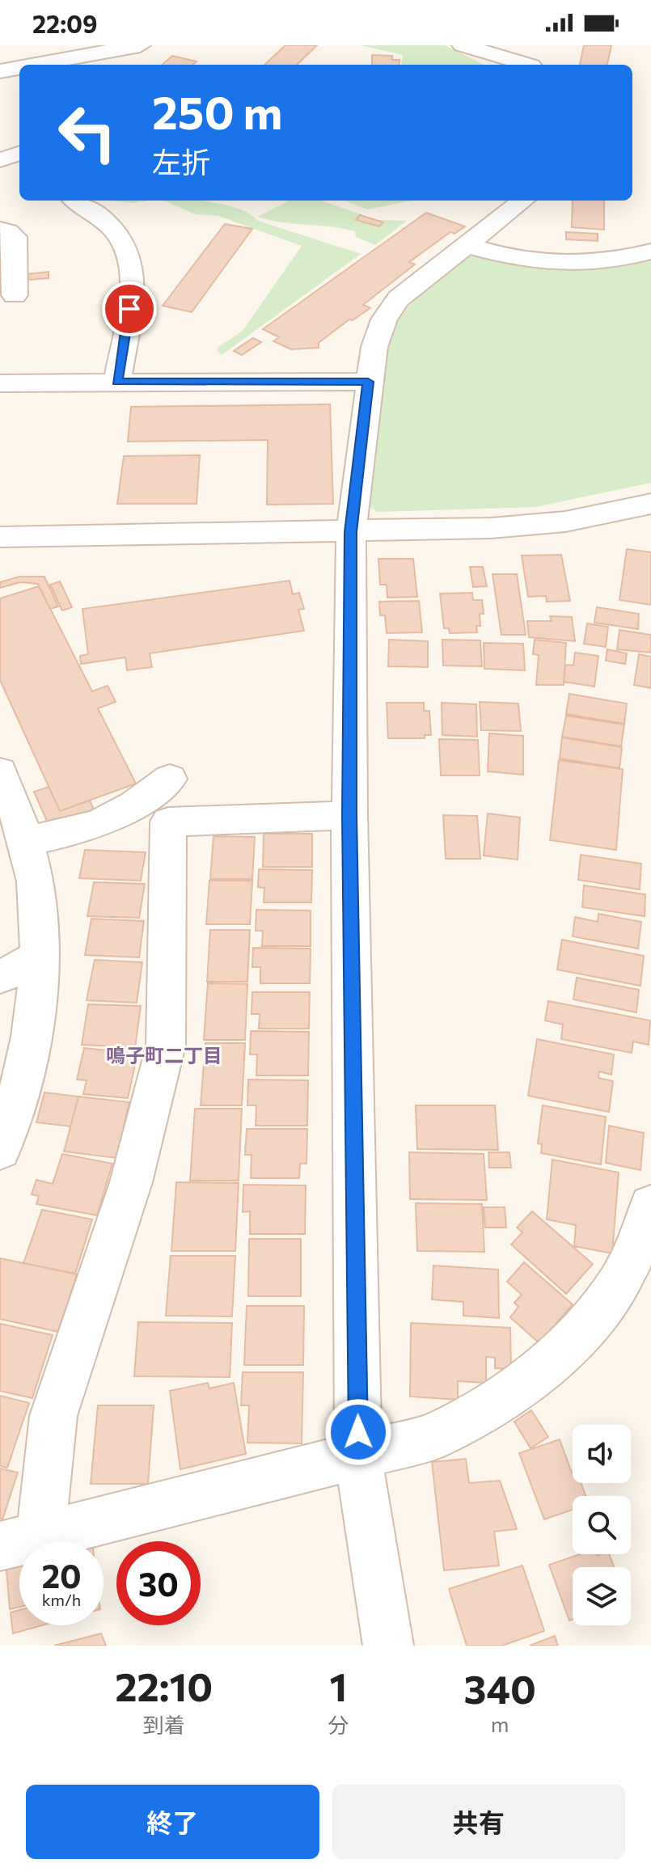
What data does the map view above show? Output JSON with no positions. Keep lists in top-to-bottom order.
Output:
{
  "districts": ["鳴子町二丁目"],
  "page": {
    "status": "22:09",
    "turn": ["250 m", "左折"],
    "speed": "20 km/h",
    "limit": "30",
    "eta": [
      "22:10",
      "到着",
      "1",
      "分",
      "340",
      "m"
    ],
    "buttons": ["終了", "共有"]
  }
}
